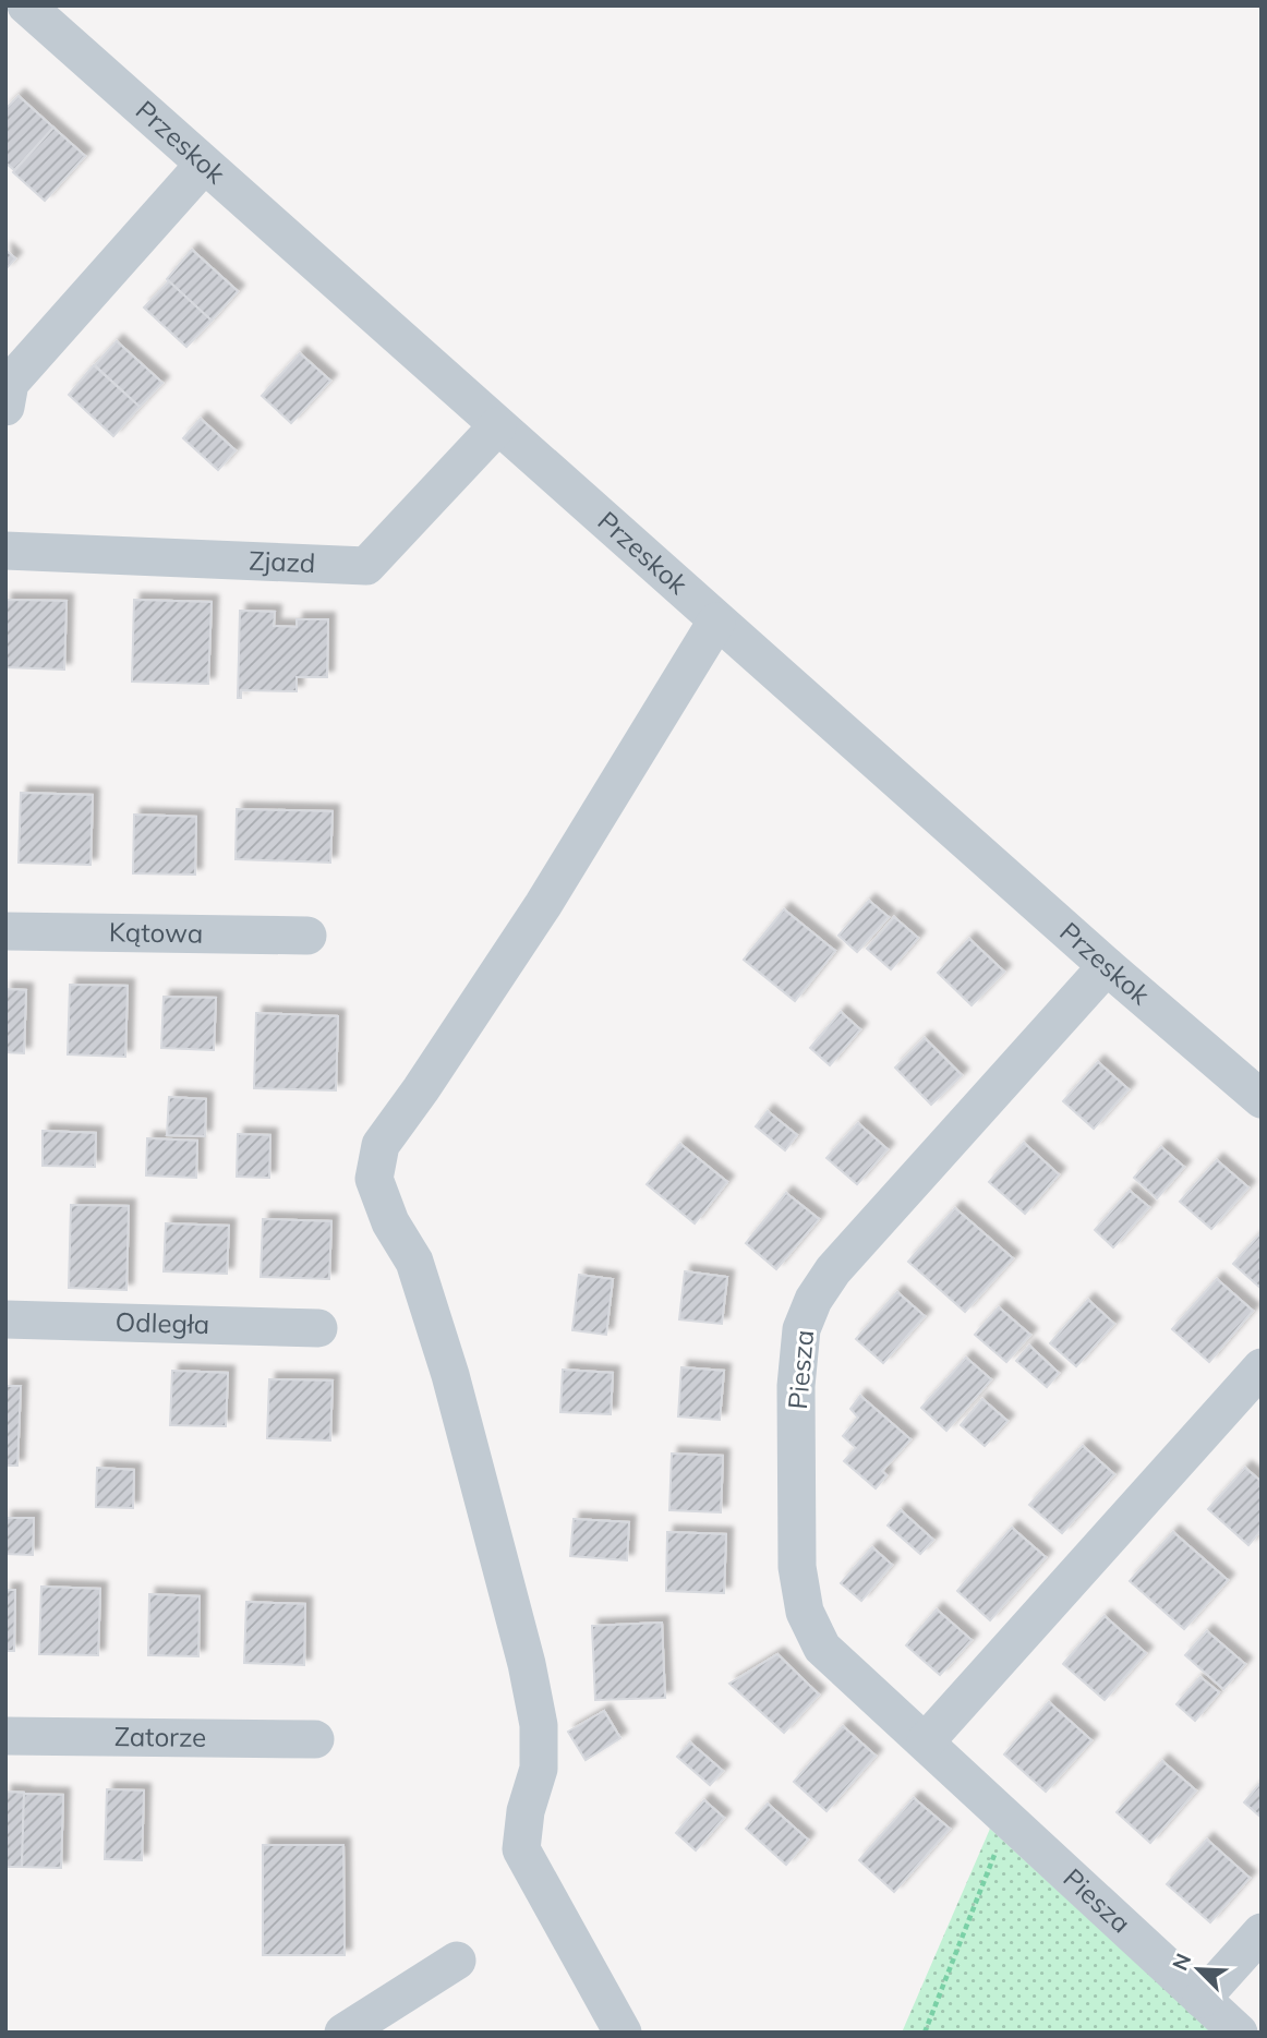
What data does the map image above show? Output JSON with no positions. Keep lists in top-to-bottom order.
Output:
{
  "streets": {
    "street": [
      "Przeskok",
      "Zjazd",
      "Kątowa",
      "Odległa",
      "Piesza",
      "Zatorze"
    ]
  },
  "crossings": [
    ["Przeskok", "Zjazd"],
    ["Przeskok", "Piesza"]
  ],
  "north": "top left"
}
